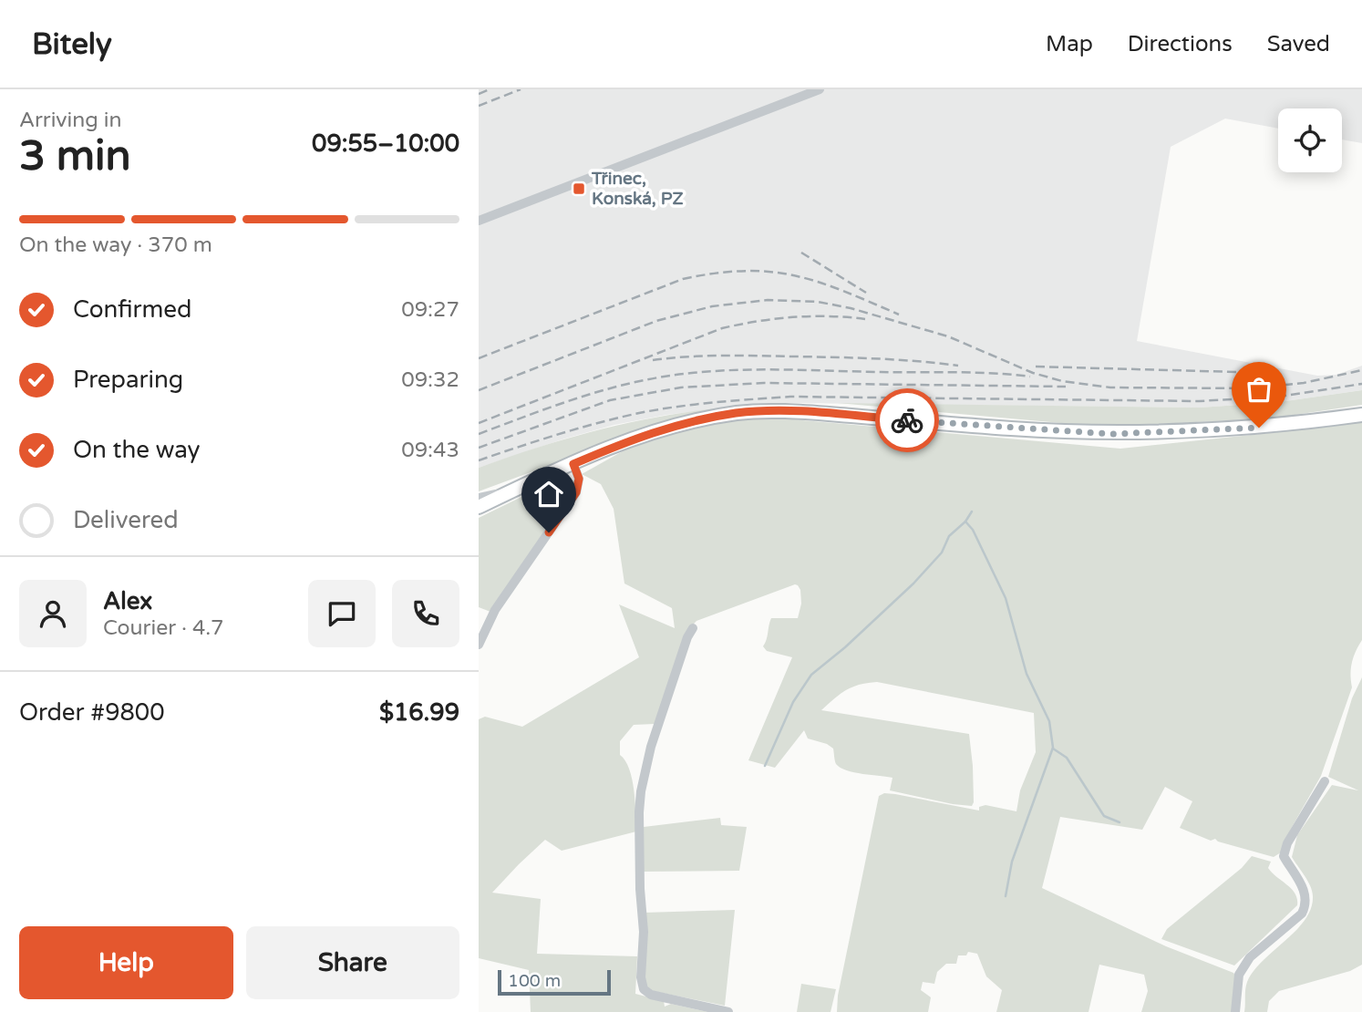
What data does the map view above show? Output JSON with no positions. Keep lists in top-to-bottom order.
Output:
{
  "places": {
    "transit": ["Třinec, Konská, PZ"]
  },
  "scale_bar": "100 m",
  "page": {
    "header": "Bitely",
    "nav": ["Map", "Directions", "Saved"],
    "heading": ["3 min", "Arriving in", "09:55–10:00"],
    "panel": [
      "Alex",
      "Courier · 4.7",
      "Order #9800",
      "$16.99"
    ],
    "bar": "On the way · 370 m",
    "list": [
      ["Confirmed", "09:27"],
      ["Preparing", "09:32"],
      ["On the way", "09:43"],
      "Delivered"
    ],
    "buttons": ["Help", "Share"],
    "scale": "100 m"
  }
}
